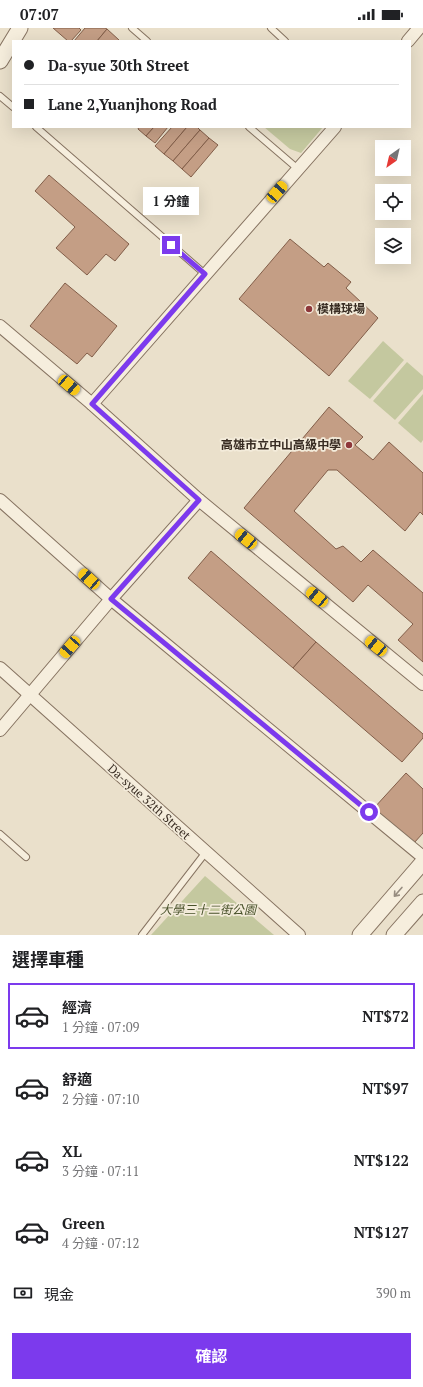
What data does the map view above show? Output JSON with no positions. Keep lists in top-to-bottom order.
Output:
{
  "streets": {
    "street": ["Da-syue 32th Street"]
  },
  "parks": ["大學三十二街公園"],
  "places": ["模構球場", "高雄市立中山高級中學"],
  "north": "bottom left",
  "page": {
    "status": "07:07",
    "banner": ["Da-syue 30th Street", "Lane 2,Yuanjhong Road"],
    "bubble": "1 分鐘",
    "heading": "選擇車種",
    "list": [
      {
        "name": "經濟",
        "note": "1 分鐘 · 07:09",
        "value": "NT$72"
      },
      {
        "name": "舒適",
        "note": "2 分鐘 · 07:10",
        "value": "NT$97"
      },
      {
        "name": "XL",
        "note": "3 分鐘 · 07:11",
        "value": "NT$122"
      },
      {
        "name": "Green",
        "note": "4 分鐘 · 07:12",
        "value": "NT$127"
      }
    ],
    "pay": ["現金", "390 m"],
    "buttons": "確認"
  }
}
